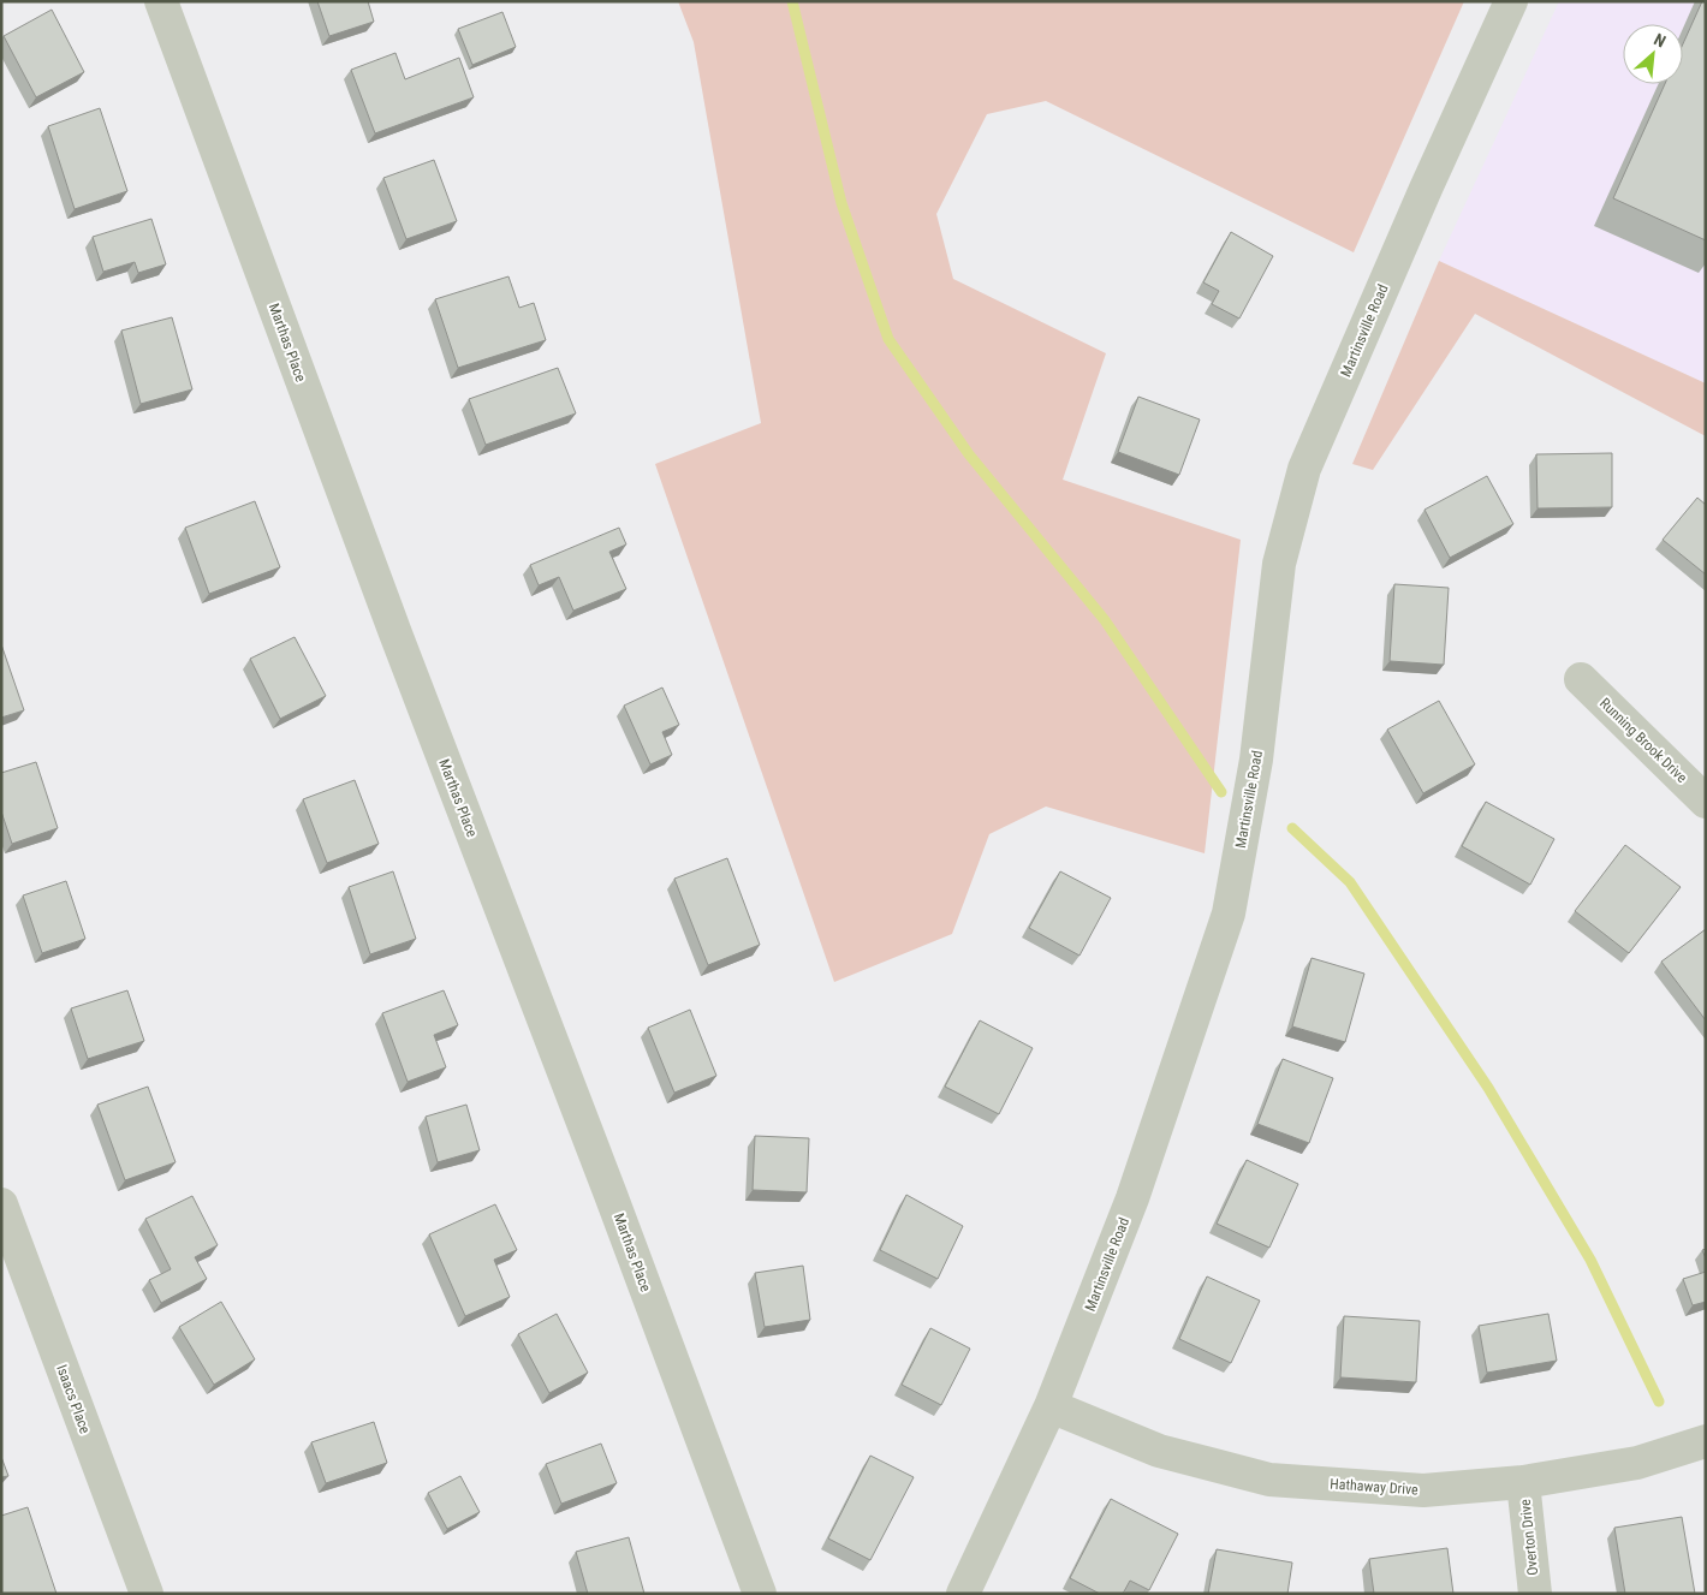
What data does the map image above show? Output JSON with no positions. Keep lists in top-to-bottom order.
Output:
{
  "streets": {
    "street": [
      "Martinsville Road",
      "Marthas Place",
      "Running Brook Drive",
      "Isaacs Place",
      "Hathaway Drive",
      "Overton Drive"
    ]
  },
  "crossings": [
    ["Martinsville Road", "Hathaway Drive"],
    ["Hathaway Drive", "Overton Drive"]
  ],
  "north": "top right"
}
